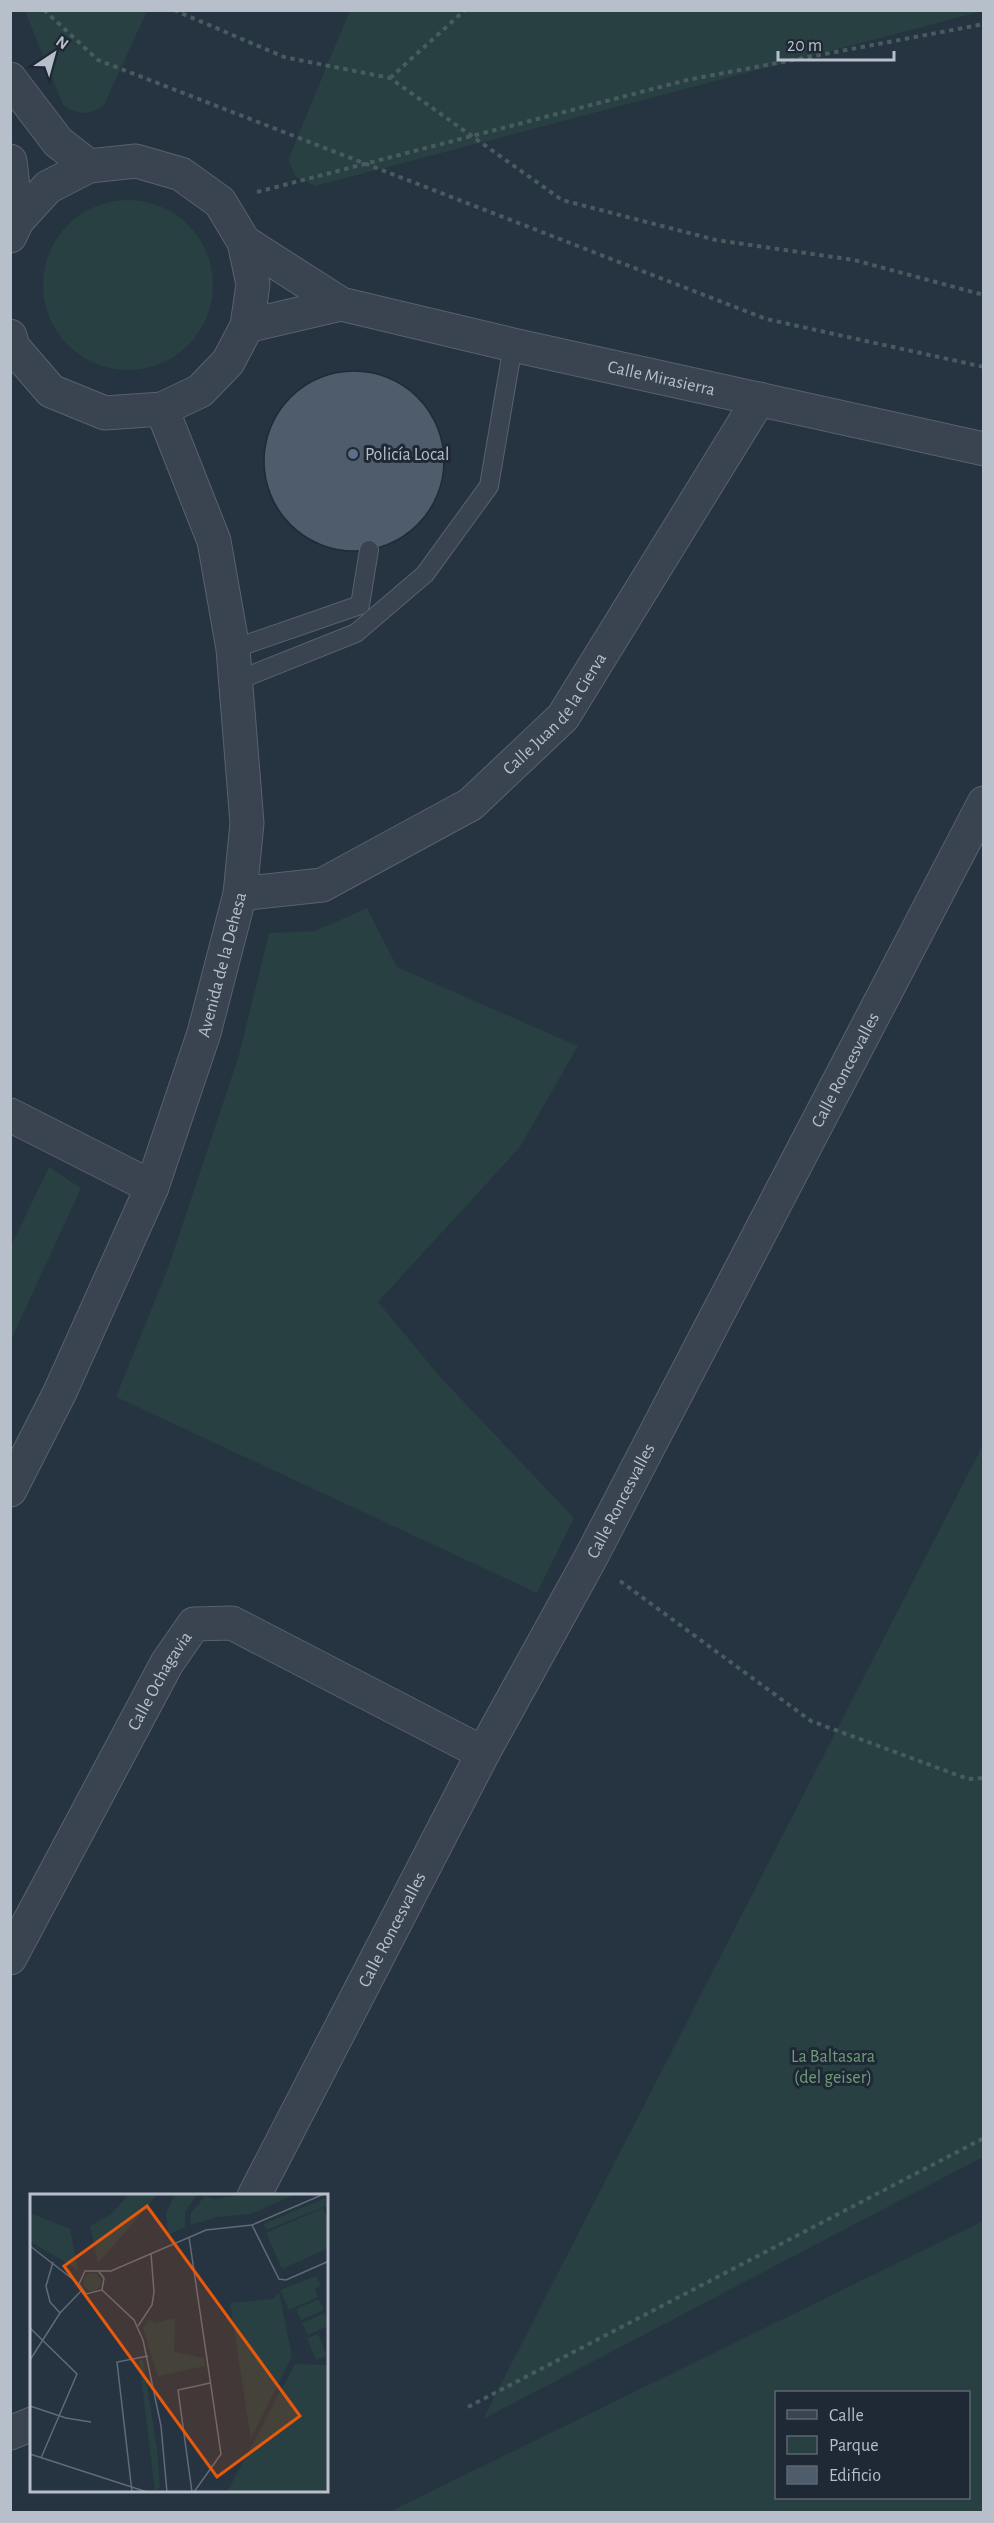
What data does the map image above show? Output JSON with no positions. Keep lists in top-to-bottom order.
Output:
{
  "streets": {
    "street": [
      "Calle Mirasierra",
      "Calle Juan de la Cierva",
      "Avenida de la Dehesa",
      "Calle Roncesvalles",
      "Calle Ochagavia"
    ]
  },
  "crossings": [
    ["Calle Mirasierra", "Calle Juan de la Cierva"],
    ["Calle Juan de la Cierva", "Avenida de la Dehesa"],
    ["Calle Roncesvalles", "Calle Ochagavia"]
  ],
  "parks": ["La Baltasara (del geiser)"],
  "places": ["Policía Local"],
  "legend": ["Calle", "Parque", "Edificio"],
  "scale_bar": "20 m",
  "north": "top right"
}
